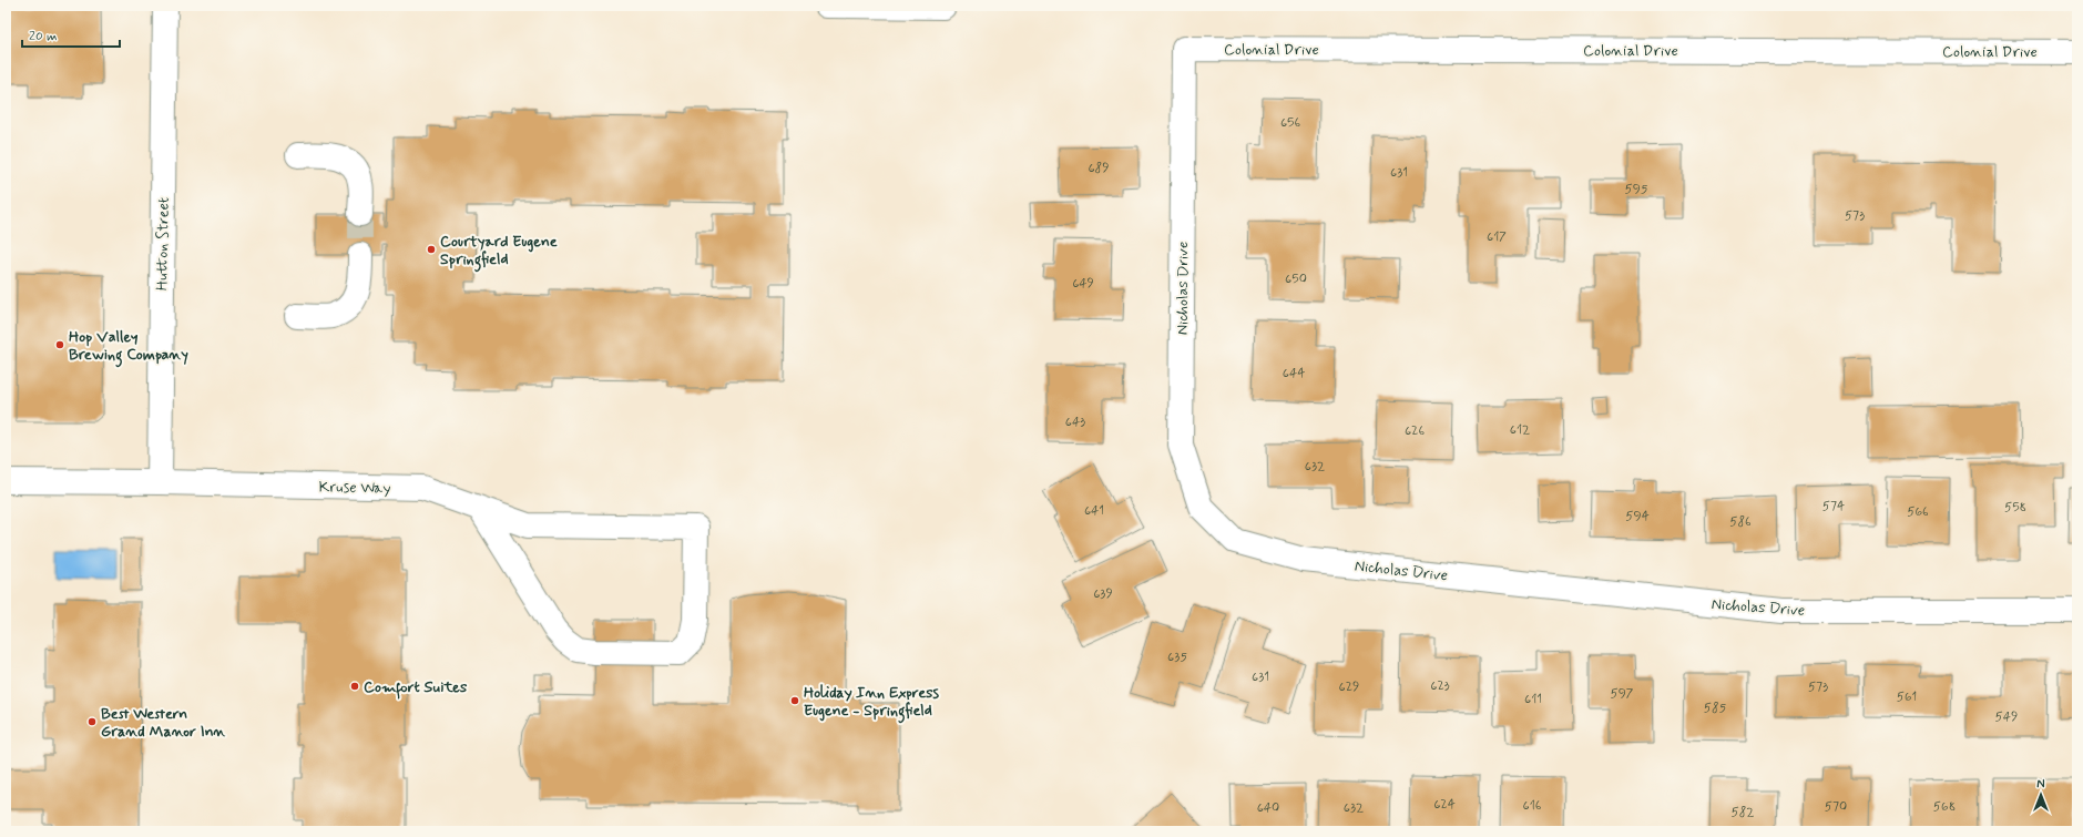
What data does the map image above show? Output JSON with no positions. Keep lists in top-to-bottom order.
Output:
{
  "streets": {
    "street": [
      "Colonial Drive",
      "Hutton Street",
      "Nicholas Drive",
      "Kruse Way"
    ]
  },
  "crossings": [
    ["Colonial Drive", "Nicholas Drive"],
    ["Hutton Street", "Kruse Way"]
  ],
  "places": [
    "Courtyard Eugene Springfield",
    "Hop Valley Brewing Company",
    "Comfort Suites",
    "Holiday Inn Express Eugene - Springfield",
    "Best Western Grand Manor Inn"
  ],
  "house_numbers": [
    "656",
    "689",
    "631",
    "595",
    "573",
    "617",
    "650",
    "649",
    "644",
    "643",
    "612",
    "626",
    "632",
    "574",
    "558",
    "641",
    "566",
    "594",
    "586",
    "639",
    "635",
    "631",
    "623",
    "629",
    "573",
    "597",
    "561",
    "611",
    "585",
    "549",
    "624",
    "616",
    "570",
    "568",
    "640",
    "632",
    "582"
  ],
  "scale_bar": "20 m",
  "north": "top"
}
